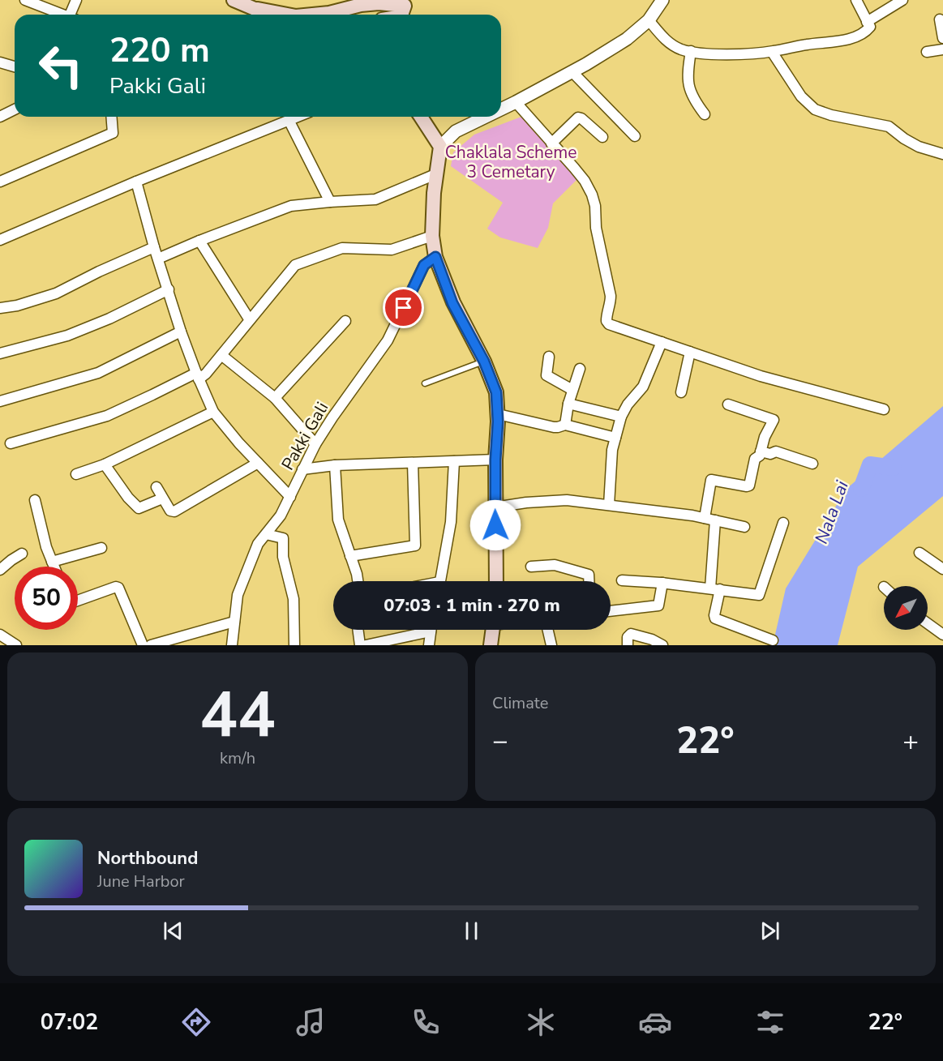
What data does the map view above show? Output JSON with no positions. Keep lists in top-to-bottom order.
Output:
{
  "streets": {
    "street": ["Pakki Gali"]
  },
  "water": ["Nala Lai"],
  "parks": ["Chaklala Scheme 3 Cemetary"],
  "north": "bottom left",
  "page": {
    "turn": ["220 m", "Pakki Gali"],
    "limit": "50",
    "trip": "07:03 · 1 min · 270 m",
    "tile": [
      ["44", "km/h"],
      "Climate"
    ],
    "heat": ["−", "22°", "+"],
    "song": ["Northbound", "June Harbor"],
    "tabs": ["07:02", "22°"]
  }
}
